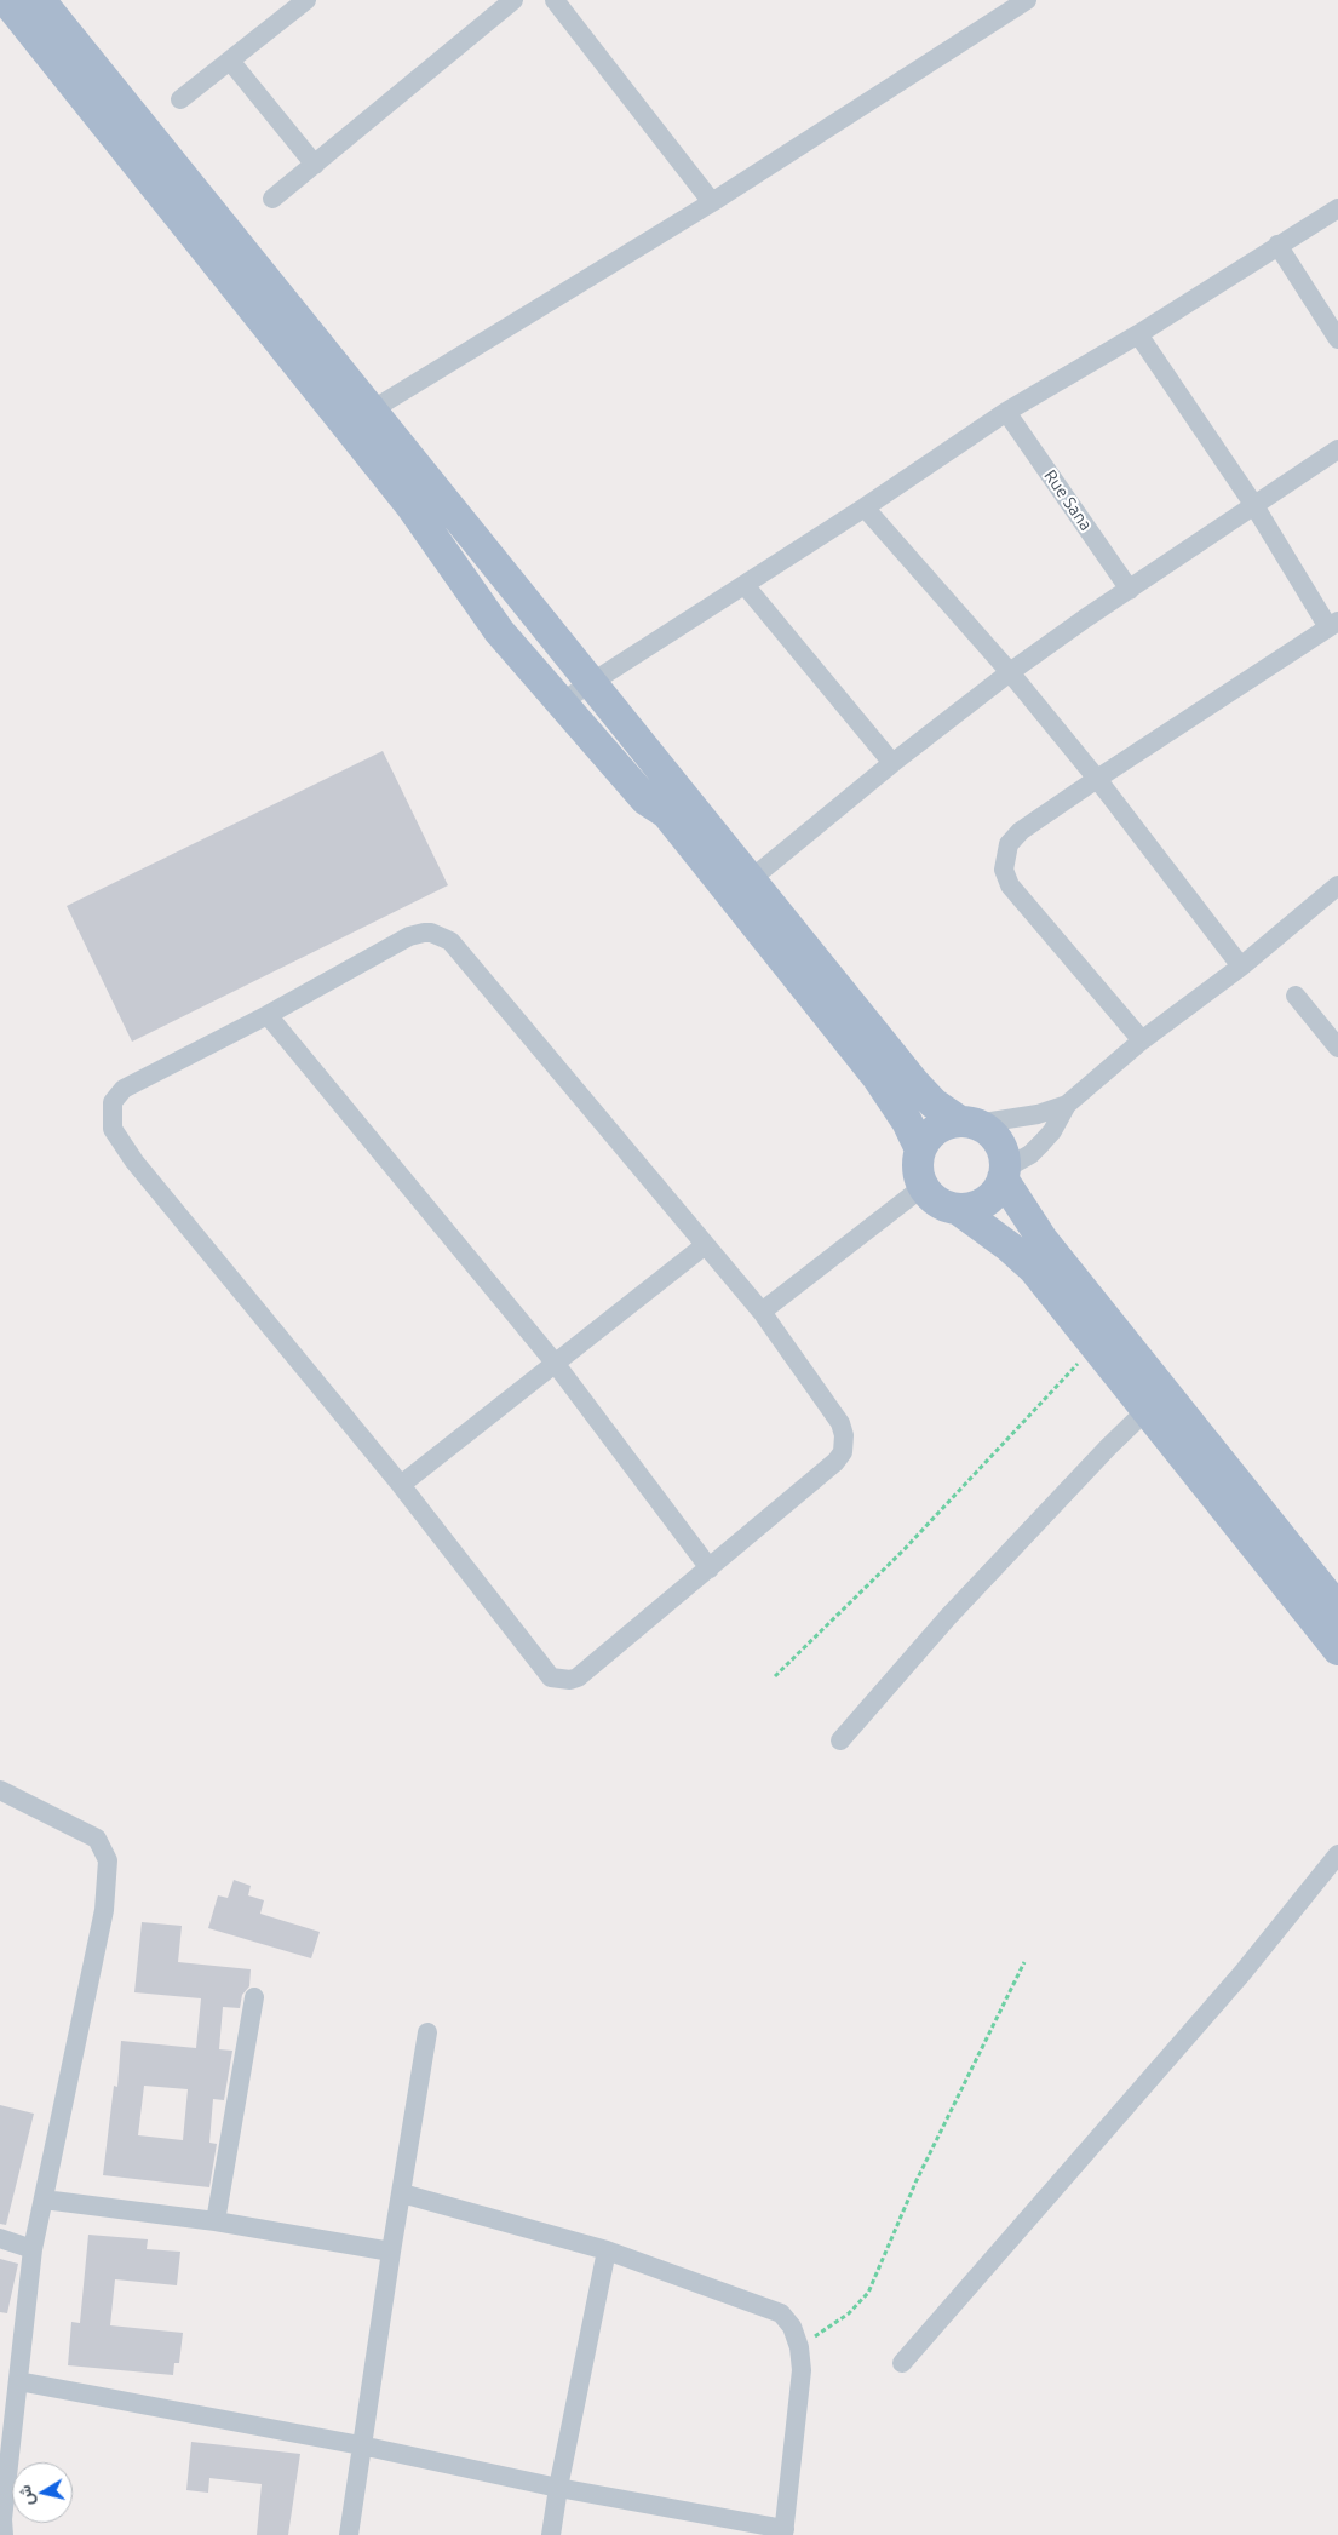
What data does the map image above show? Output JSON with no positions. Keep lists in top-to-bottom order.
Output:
{
  "streets": {
    "street": ["Rue Sana"]
  },
  "north": "left"
}
